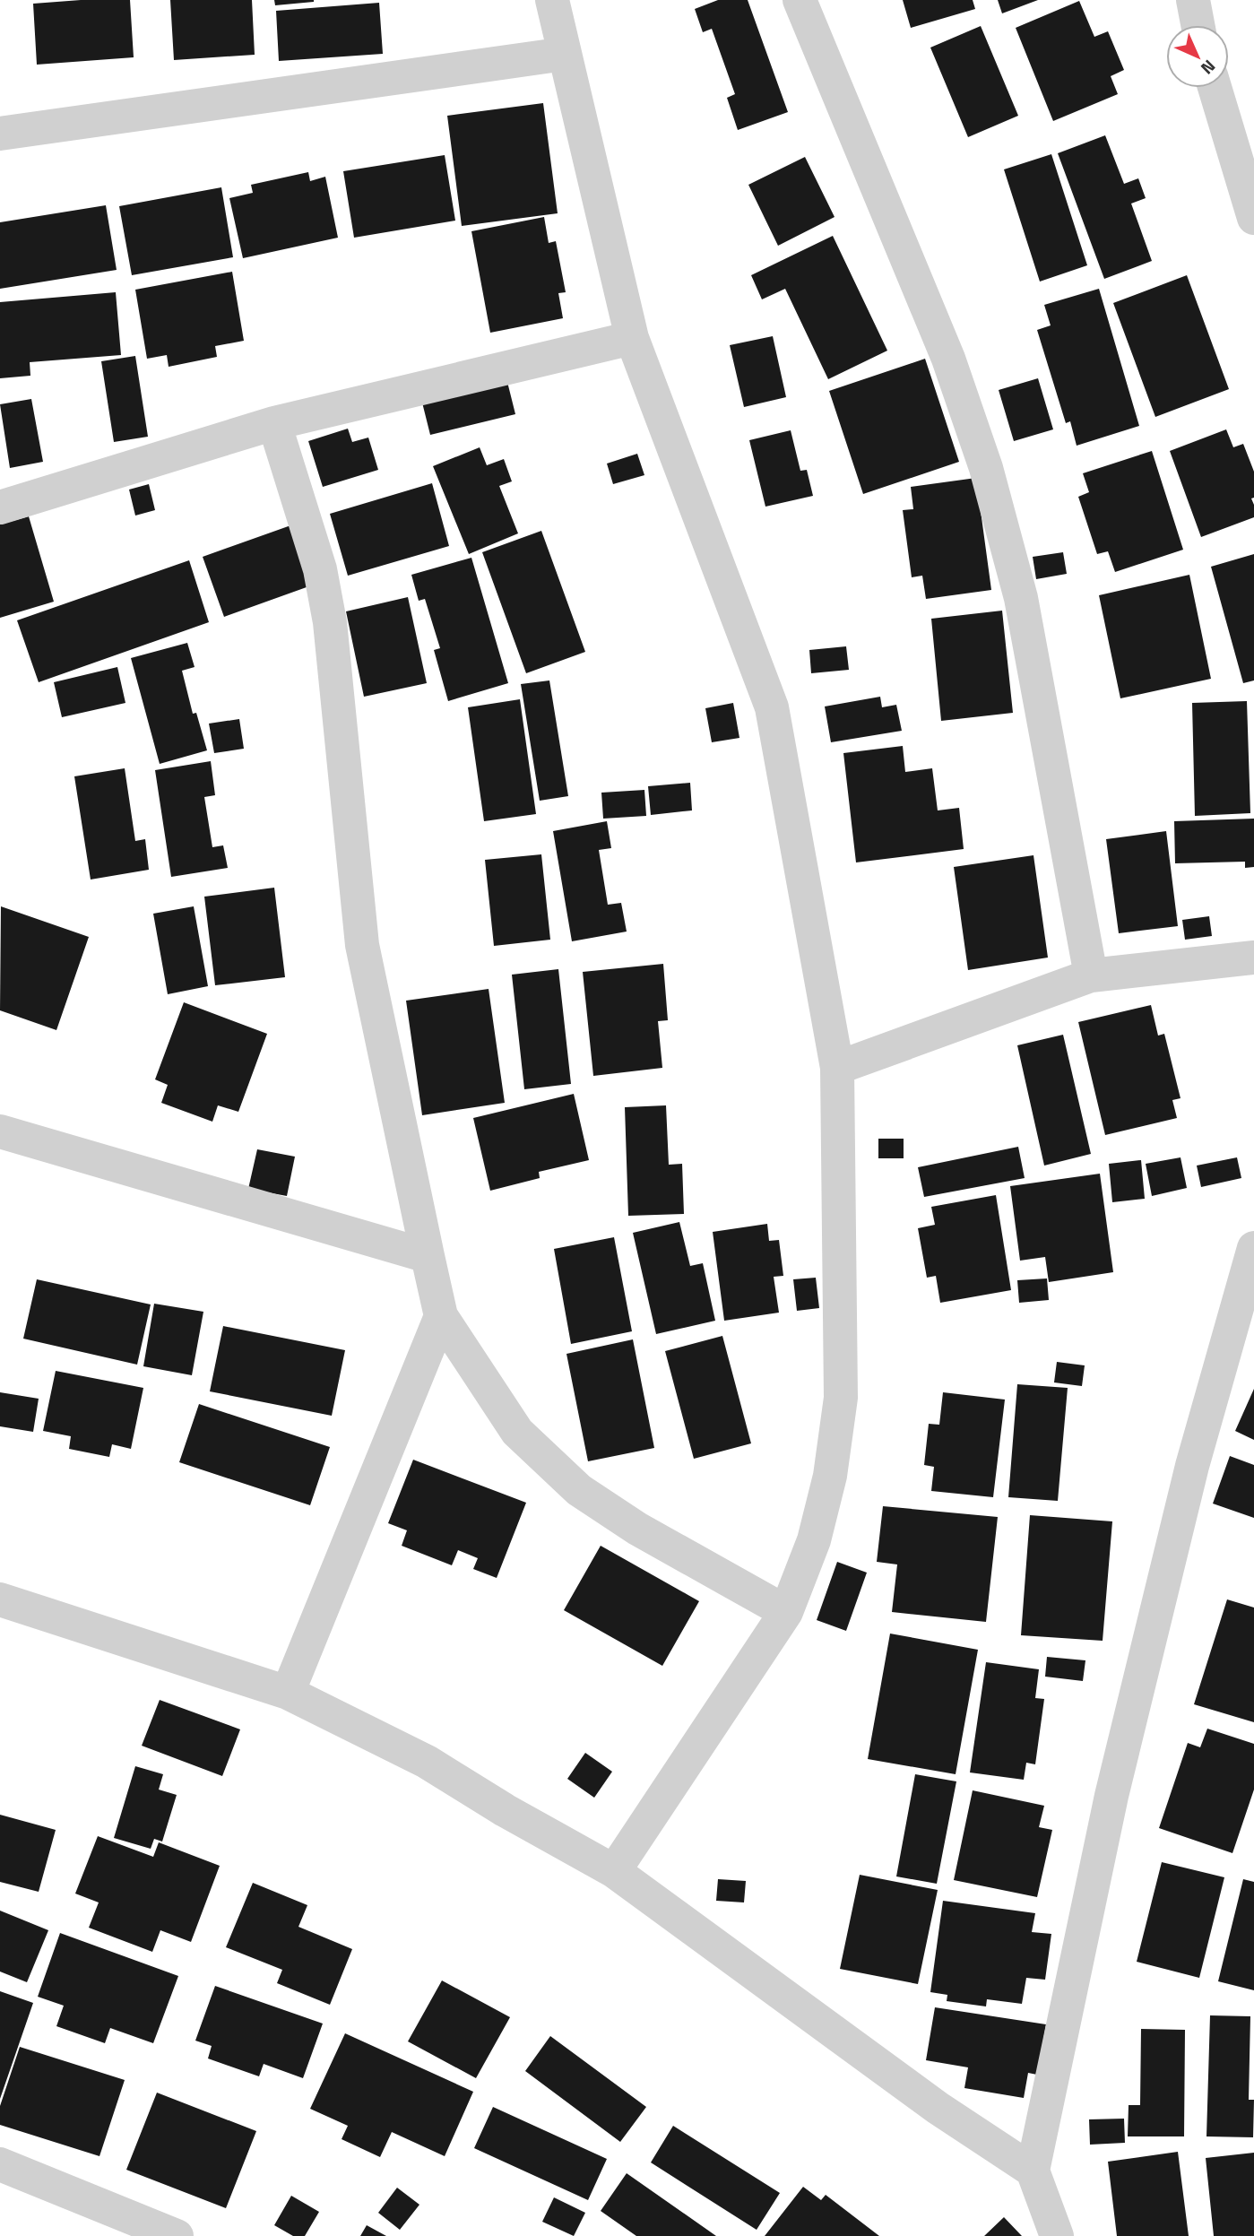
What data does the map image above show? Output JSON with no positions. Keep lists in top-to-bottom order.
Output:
{
  "north": "bottom right"
}
